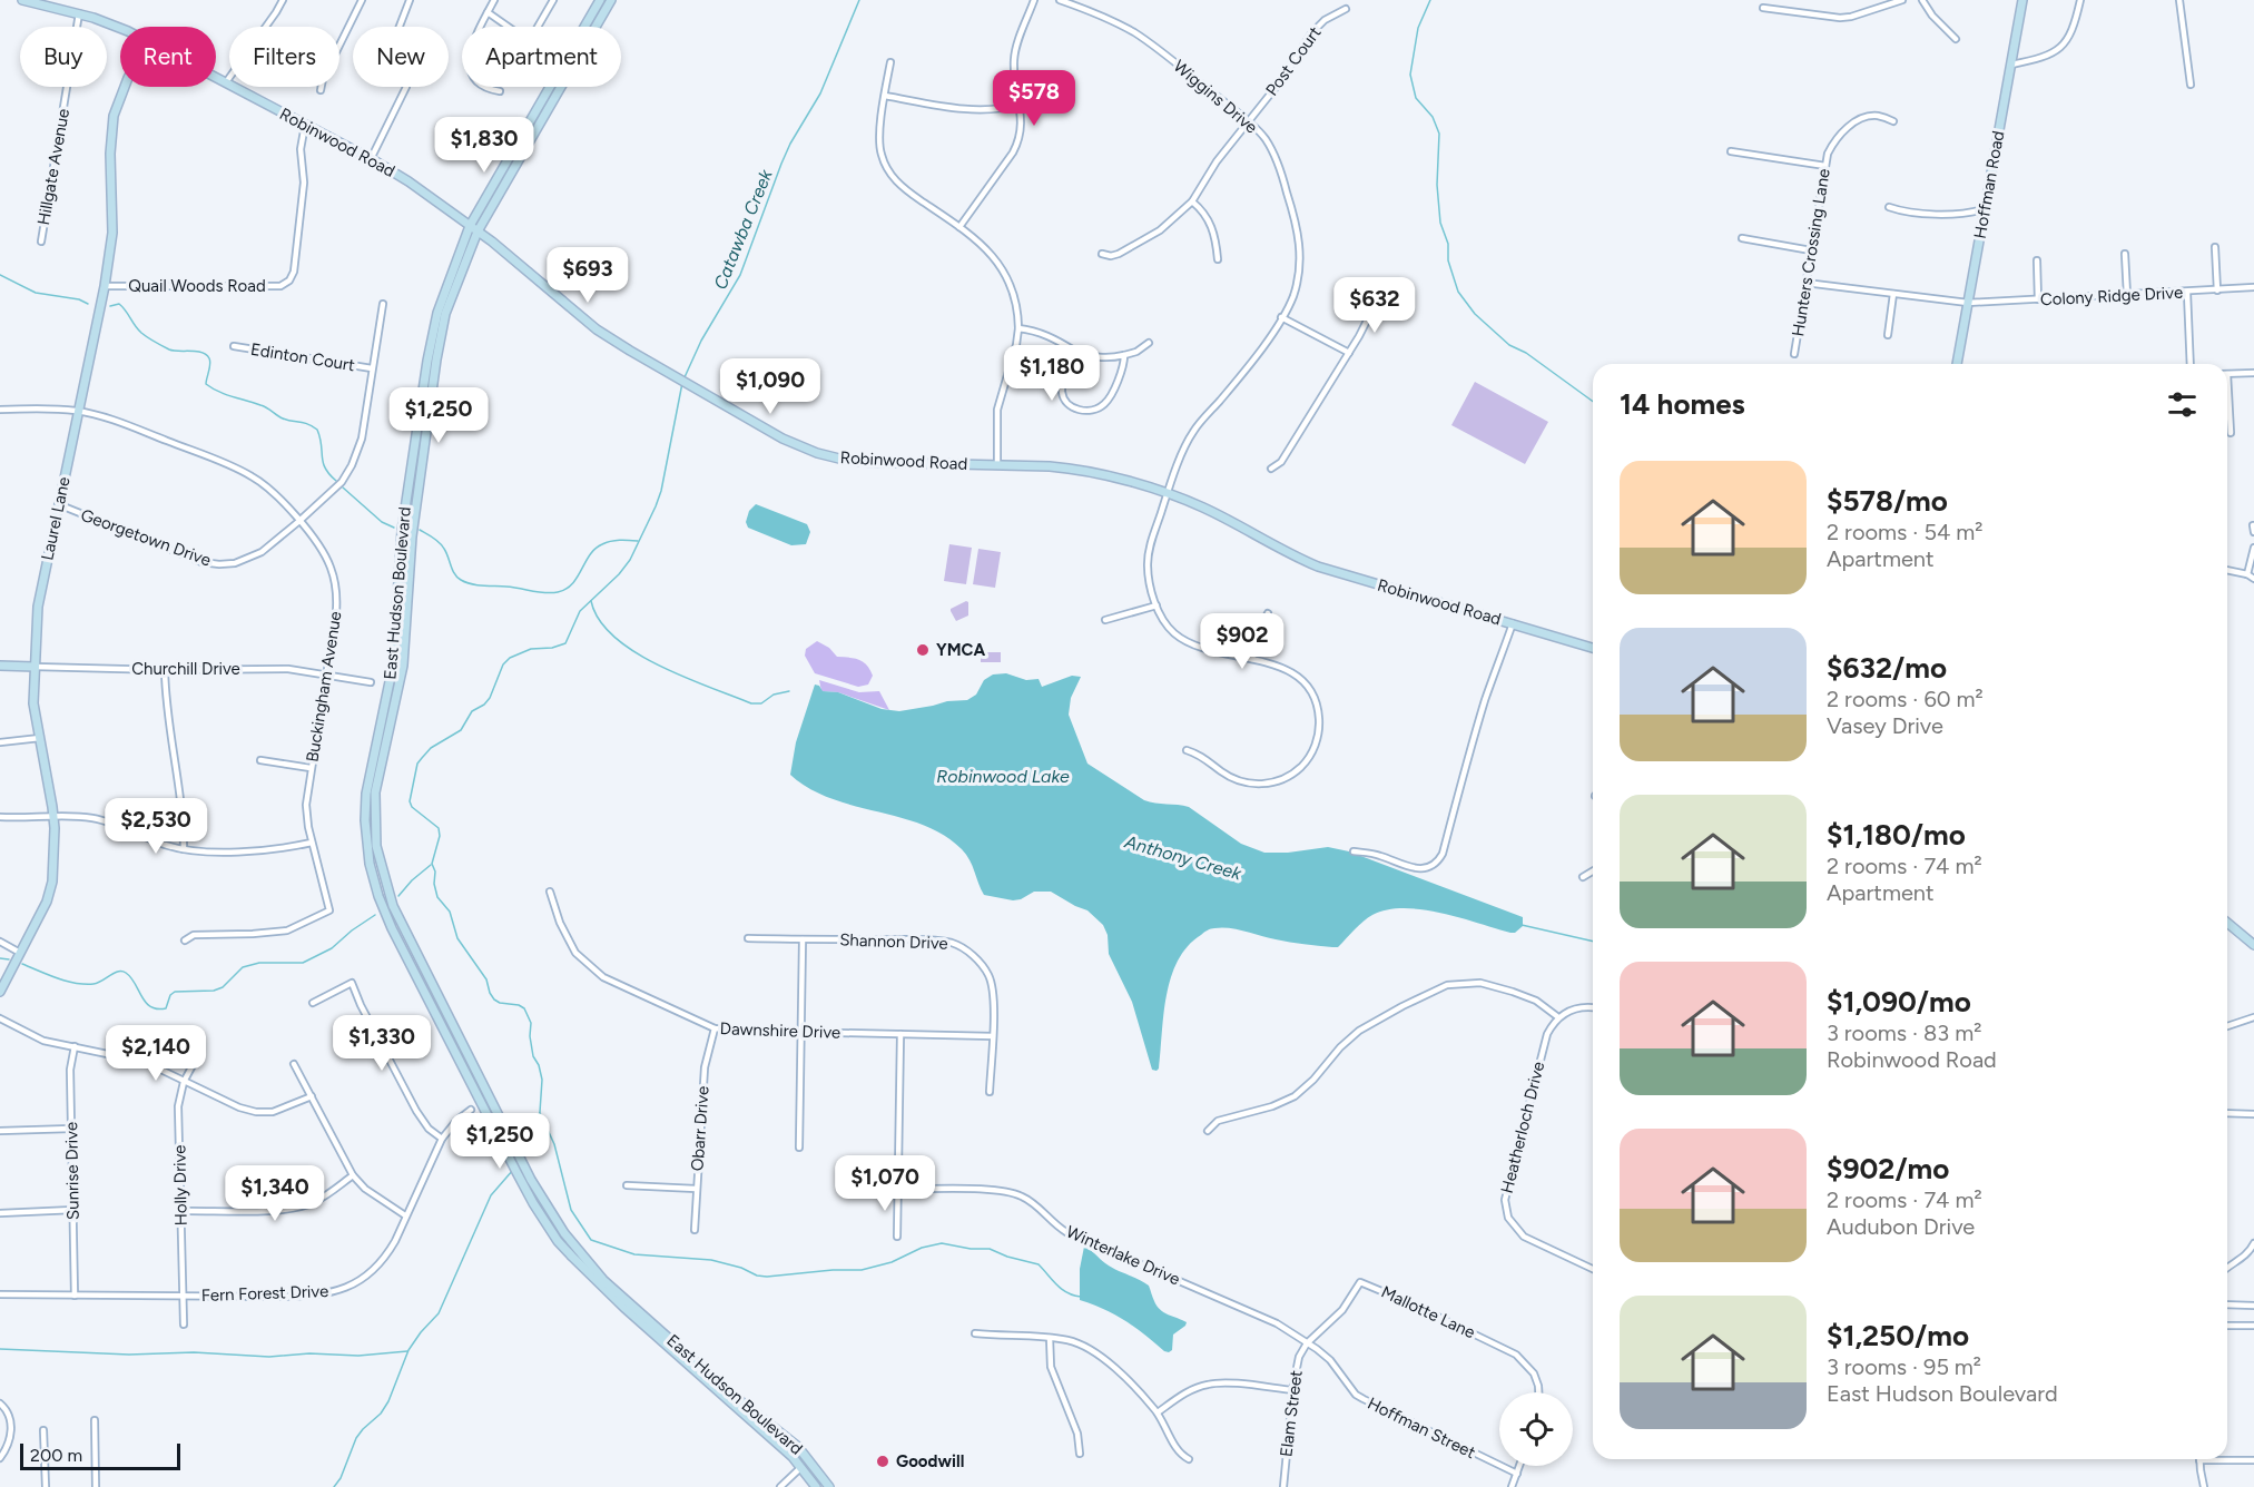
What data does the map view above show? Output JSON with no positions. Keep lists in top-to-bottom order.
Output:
{
  "streets": {
    "main road": [
      "Robinwood Road",
      "Hoffman Road",
      "Laurel Lane",
      "East Hudson Boulevard",
      "Churchill Drive"
    ],
    "street": [
      "Post Court",
      "Wiggins Drive",
      "Hillgate Avenue",
      "Hunters Crossing Lane",
      "Quail Woods Road",
      "Colony Ridge Drive",
      "Edinton Court",
      "Georgetown Drive",
      "Buckingham Avenue",
      "Shannon Drive",
      "Dawnshire Drive",
      "Heatherloch Drive",
      "Obarr Drive",
      "Sunrise Drive",
      "Holly Drive",
      "Winterlake Drive",
      "Fern Forest Drive",
      "Mallotte Lane",
      "Elam Street",
      "Hoffman Street"
    ]
  },
  "crossings": [
    ["Post Court", "Wiggins Drive"],
    ["Wiggins Drive", "Robinwood Road"],
    ["Robinwood Road", "Hillgate Avenue"],
    ["Robinwood Road", "Quail Woods Road"],
    ["Robinwood Road", "East Hudson Boulevard"],
    ["Hoffman Road", "Colony Ridge Drive"],
    ["Hunters Crossing Lane", "Colony Ridge Drive"],
    ["Quail Woods Road", "Laurel Lane"],
    ["Edinton Court", "Georgetown Drive"],
    ["Laurel Lane", "Georgetown Drive"],
    ["Laurel Lane", "Churchill Drive"],
    ["Laurel Lane", "Buckingham Avenue"],
    ["Georgetown Drive", "Buckingham Avenue"],
    ["Churchill Drive", "Buckingham Avenue"],
    ["Shannon Drive", "Dawnshire Drive"],
    ["Dawnshire Drive", "Obarr Drive"],
    ["Sunrise Drive", "Fern Forest Drive"],
    ["Holly Drive", "Fern Forest Drive"],
    ["Winterlake Drive", "Mallotte Lane"],
    ["Winterlake Drive", "Elam Street"],
    ["Winterlake Drive", "Hoffman Street"],
    ["Mallotte Lane", "Elam Street"],
    ["Mallotte Lane", "Hoffman Street"],
    ["Elam Street", "Hoffman Street"]
  ],
  "water": ["Catawba Creek", "Robinwood Lake", "Anthony Creek"],
  "places": ["YMCA", "Goodwill"],
  "scale_bar": "200 m",
  "page": {
    "chip": [
      "Buy",
      "Rent",
      "Filters",
      "New",
      "Apartment"
    ],
    "price": [
      "$578",
      "$1,830",
      "$693",
      "$632",
      "$1,180",
      "$1,090",
      "$1,250",
      "$902",
      "$2,530",
      "$1,330",
      "$2,140",
      "$1,250",
      "$1,070",
      "$1,340"
    ],
    "heading": "14 homes",
    "list": [
      {
        "name": "$578/mo",
        "note": "2 rooms · 54 m² · Apartment"
      },
      {
        "name": "$632/mo",
        "note": "2 rooms · 60 m² · Vasey Drive"
      },
      {
        "name": "$1,180/mo",
        "note": "2 rooms · 74 m² · Apartment"
      },
      {
        "name": "$1,090/mo",
        "note": "3 rooms · 83 m² · Robinwood Road"
      },
      {
        "name": "$902/mo",
        "note": "2 rooms · 74 m² · Audubon Drive"
      },
      {
        "name": "$1,250/mo",
        "note": "3 rooms · 95 m² · East Hudson Boulevard"
      }
    ],
    "scale": "200 m"
  }
}
